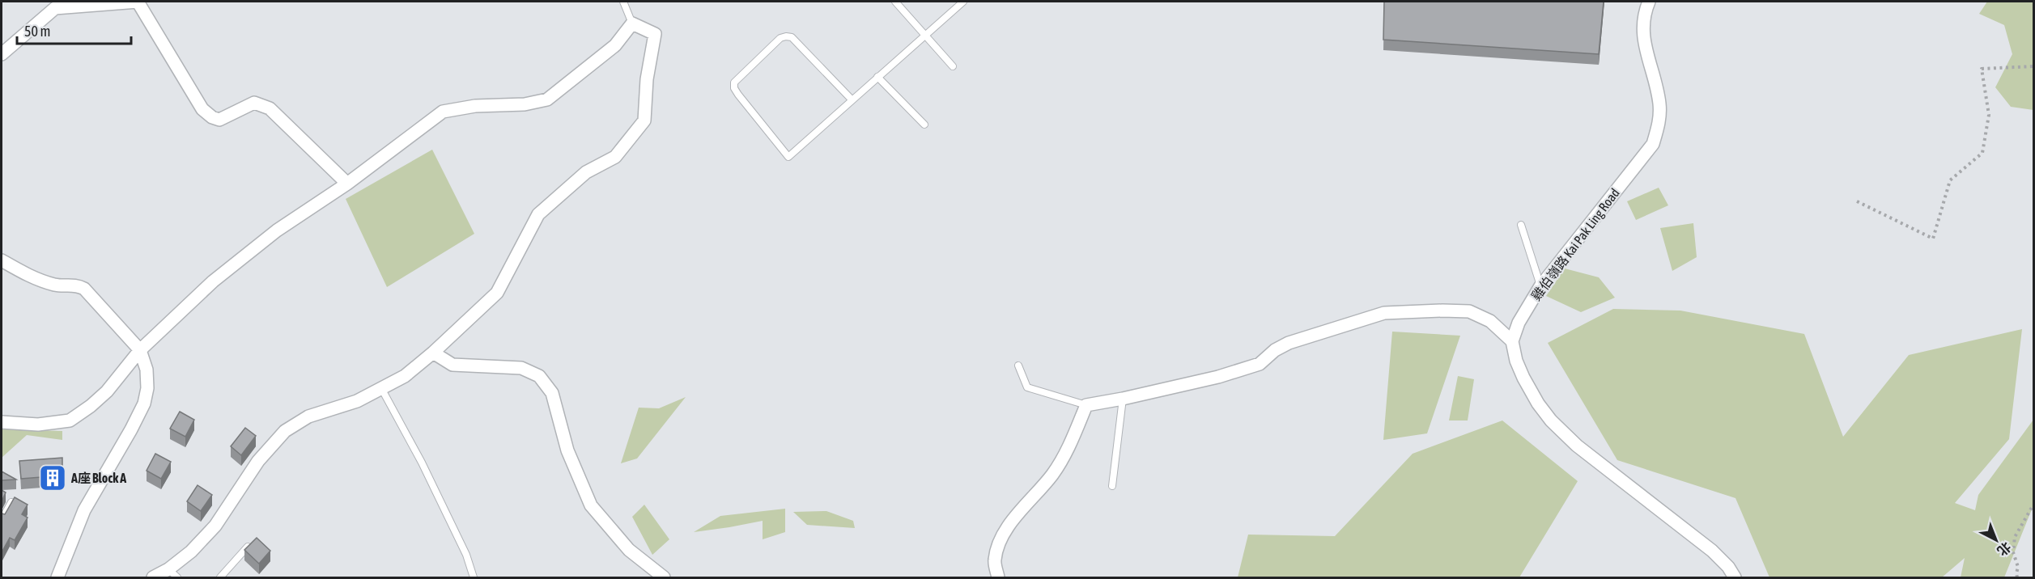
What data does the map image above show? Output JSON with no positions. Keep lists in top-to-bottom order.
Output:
{
  "streets": {
    "street": ["雞伯嶺路 Kai Pak Ling Road"]
  },
  "places": {
    "building": ["A座 Block A"]
  },
  "scale_bar": "50 m",
  "north": "bottom right"
}
